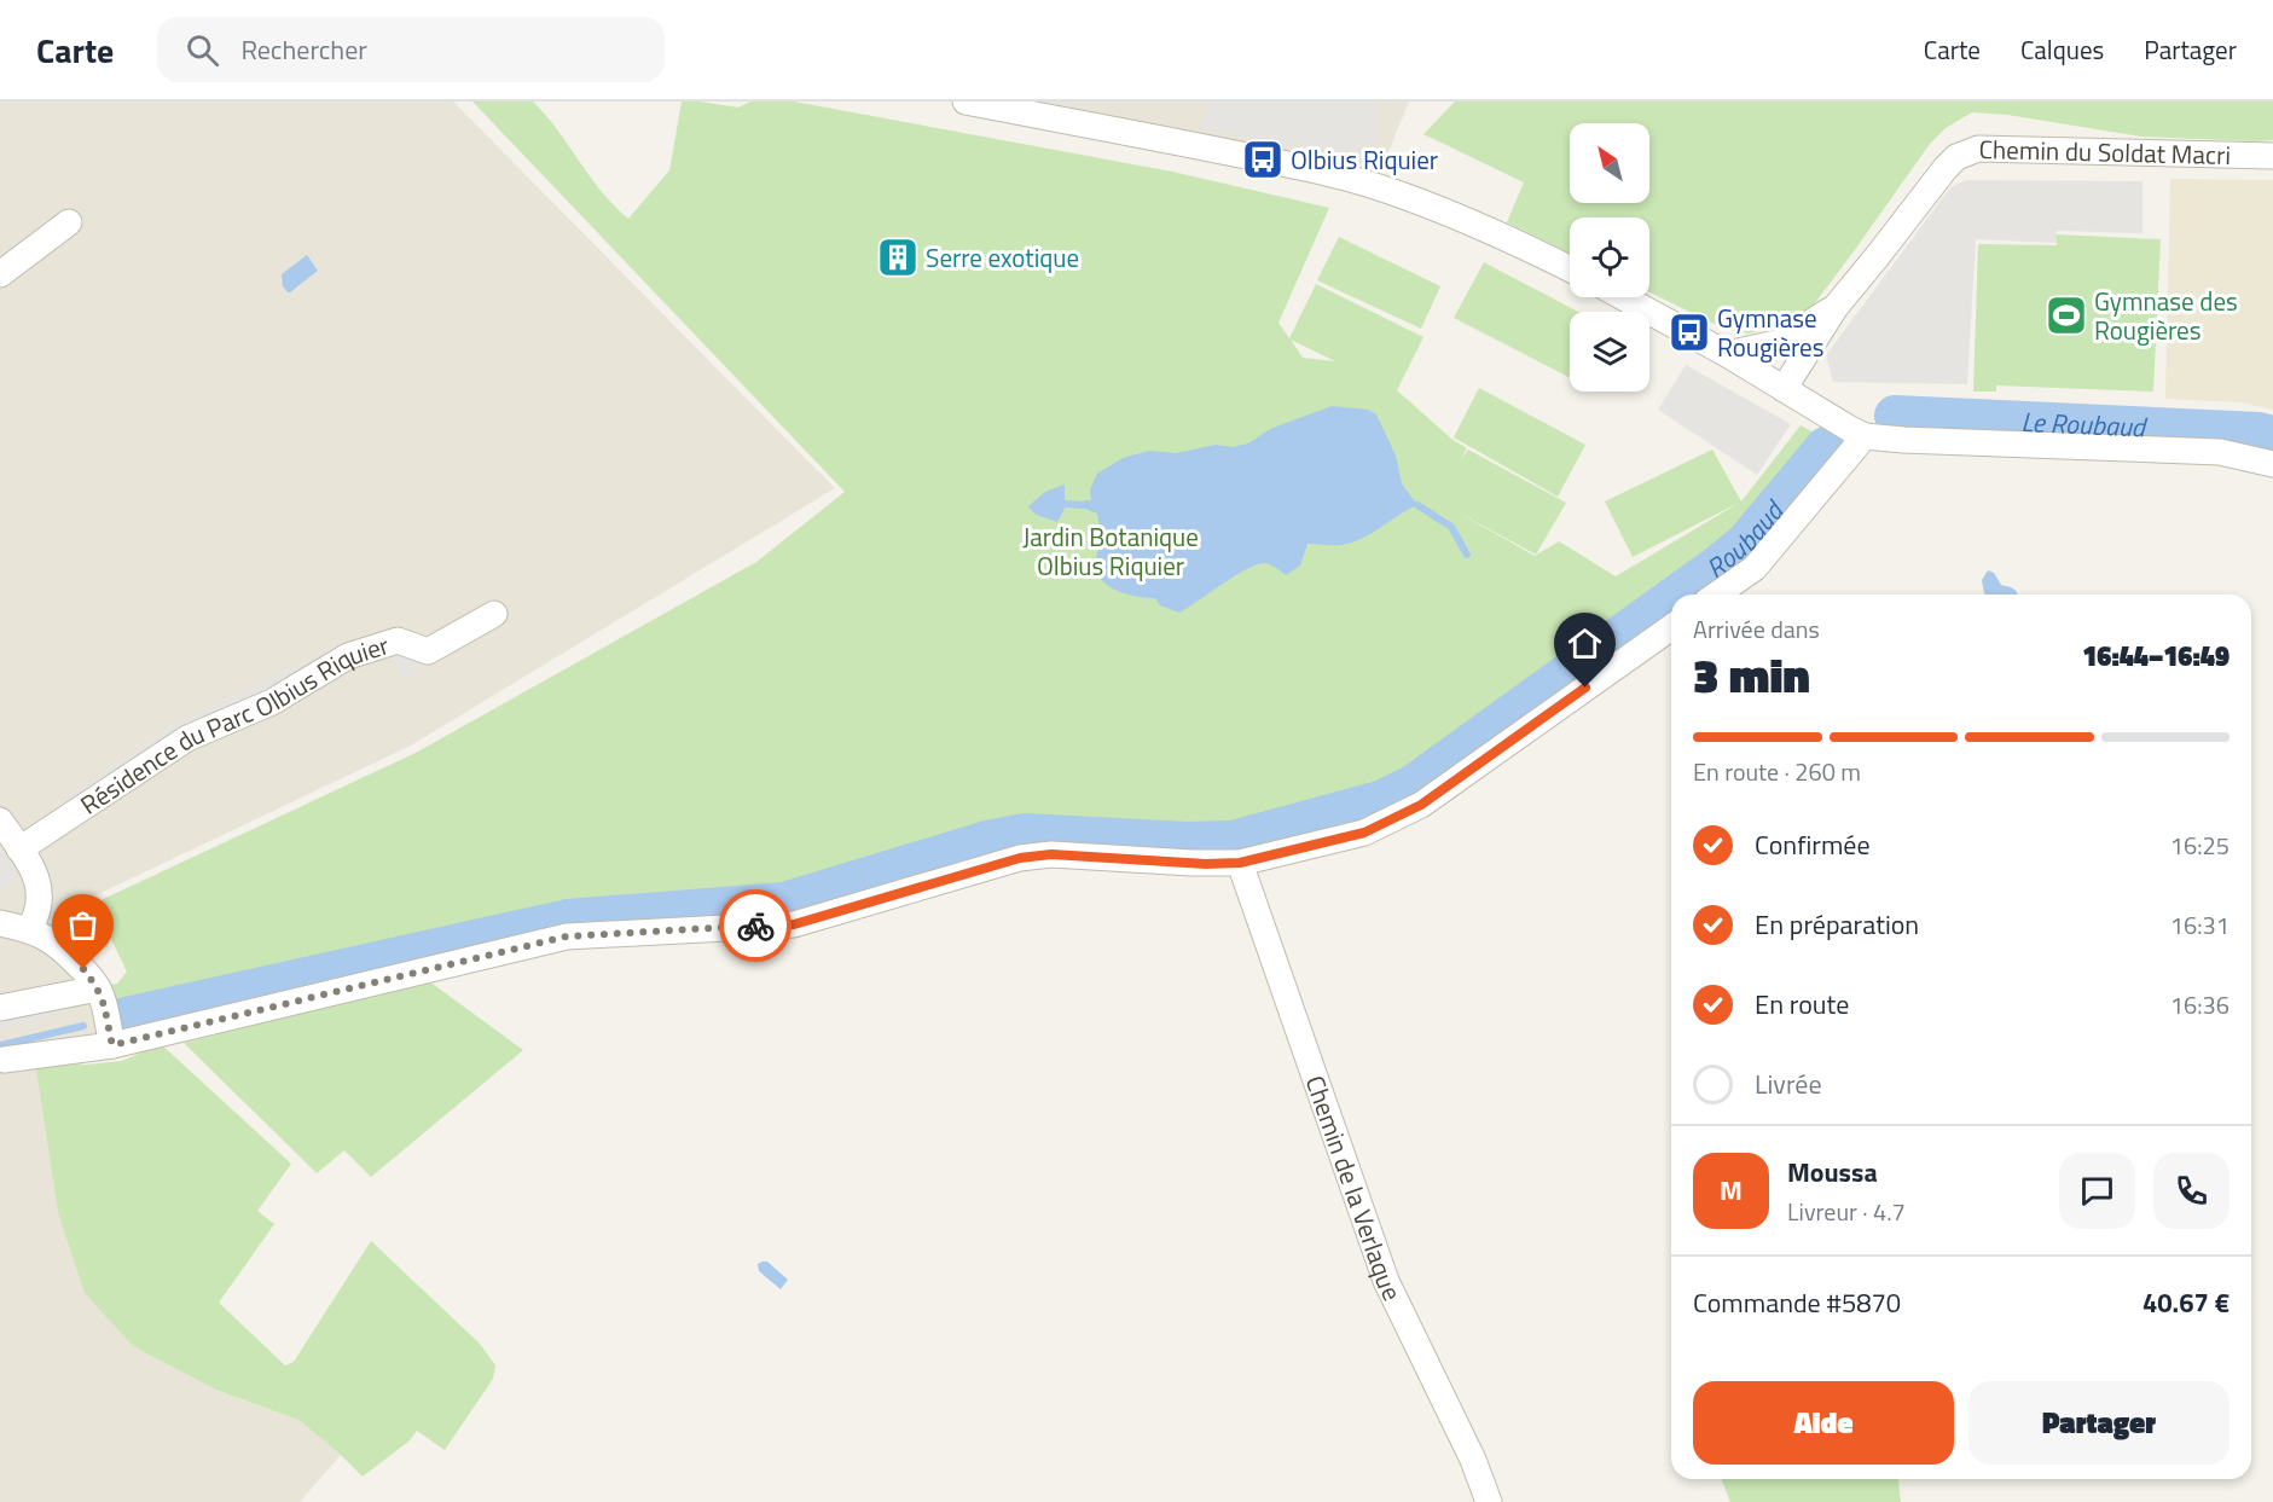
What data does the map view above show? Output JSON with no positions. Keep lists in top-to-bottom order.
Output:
{
  "streets": {
    "street": ["Chemin du Soldat Macri", "Résidence du Parc Olbius Riquier", "Chemin de la Verlaque"]
  },
  "water": ["Le Roubaud", "Roubaud"],
  "parks": ["Jardin Botanique Olbius Riquier"],
  "places": {
    "bus stop": ["Olbius Riquier", "Gymnase Rougières"],
    "building": ["Serre exotique"],
    "sports": ["Gymnase des Rougières"]
  },
  "north": "top left",
  "page": {
    "header": "Carte",
    "search": "Rechercher",
    "nav": ["Carte", "Calques", "Partager"],
    "heading": ["3 min", "Arrivée dans", "16:44–16:49"],
    "panel": [
      "Moussa",
      "Livreur · 4.7",
      "Commande #5870",
      "40.67 €"
    ],
    "bar": "En route · 260 m",
    "list": [
      ["Confirmée", "16:25"],
      ["En préparation", "16:31"],
      ["En route", "16:36"],
      "Livrée"
    ],
    "round": "M",
    "buttons": ["Aide", "Partager"]
  }
}
